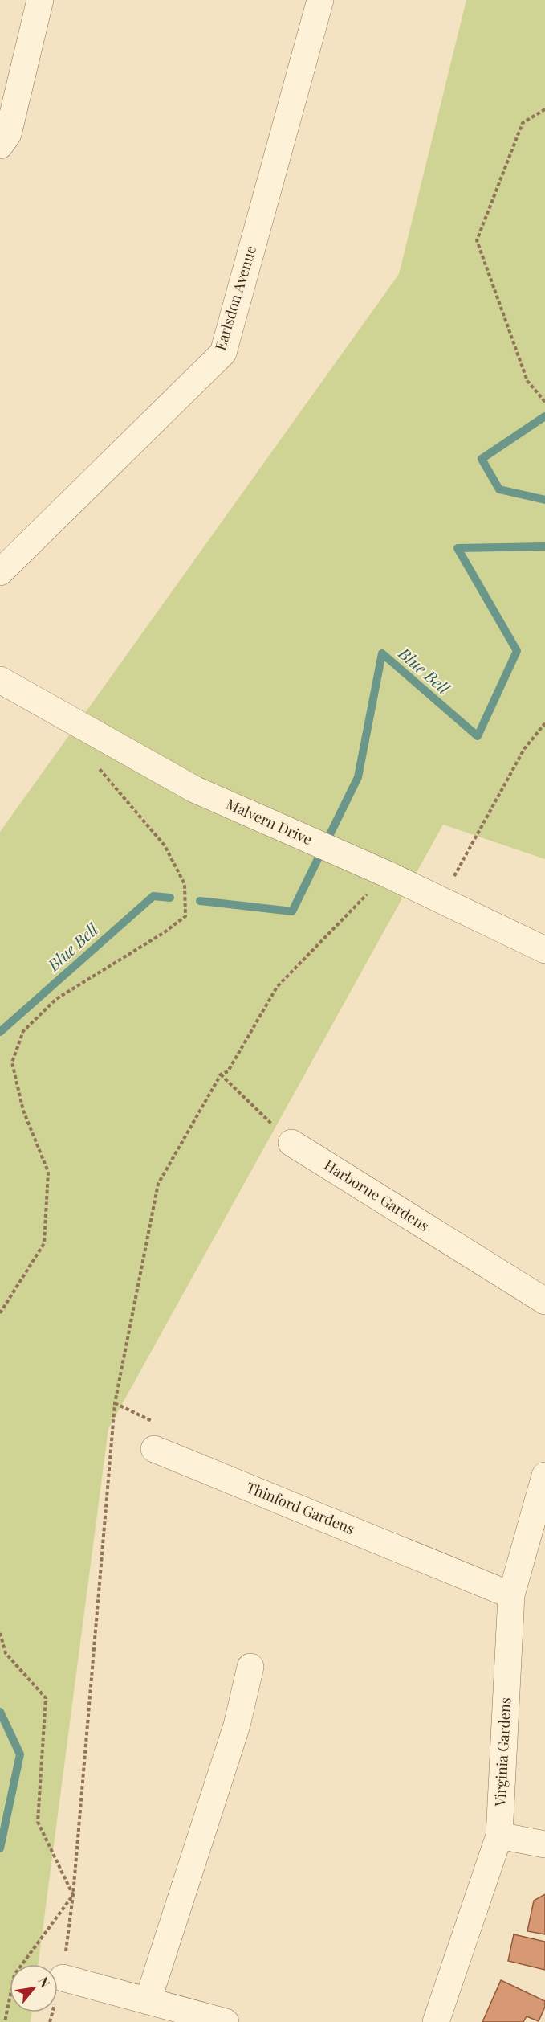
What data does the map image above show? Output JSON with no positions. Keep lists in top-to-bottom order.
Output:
{
  "streets": {
    "street": [
      "Earlsdon Avenue",
      "Malvern Drive",
      "Harborne Gardens",
      "Thinford Gardens",
      "Virginia Gardens"
    ]
  },
  "crossings": [
    ["Thinford Gardens", "Virginia Gardens"]
  ],
  "water": ["Blue Bell"],
  "north": "top right"
}
